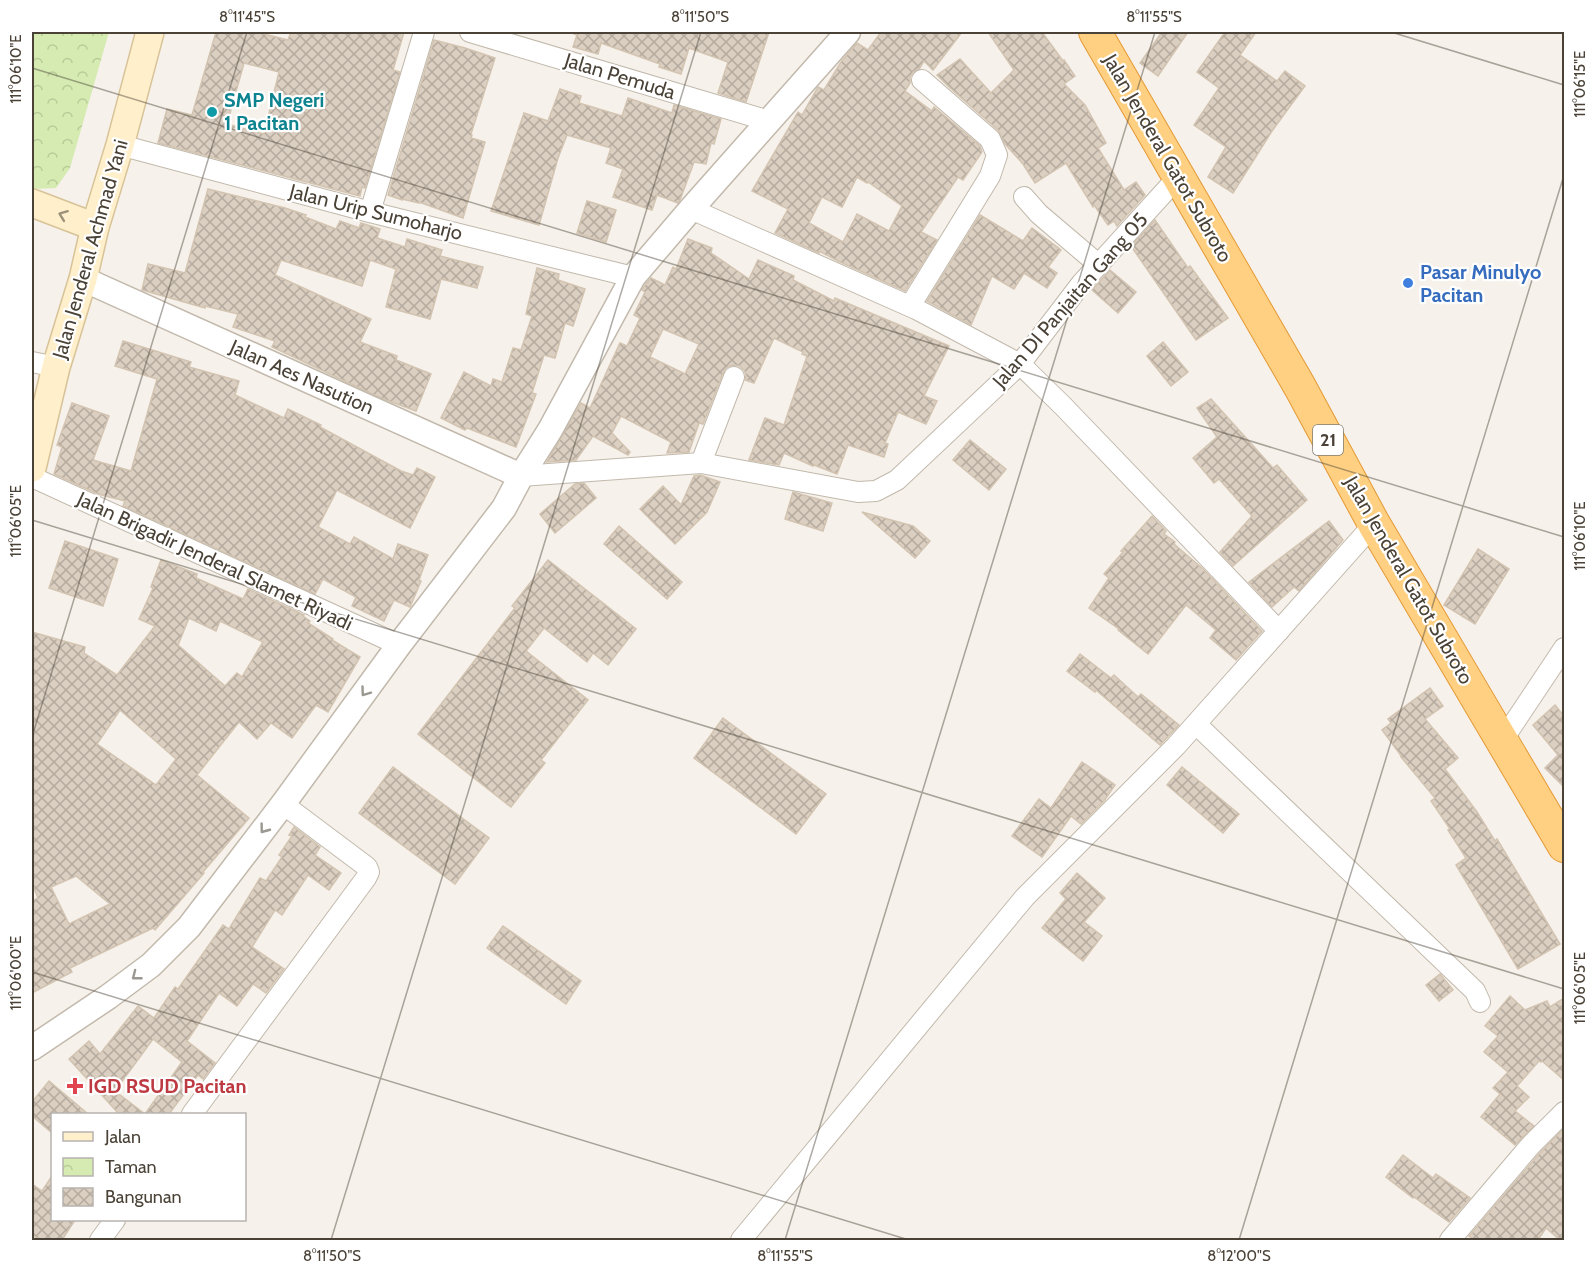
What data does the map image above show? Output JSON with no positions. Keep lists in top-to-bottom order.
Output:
{
  "streets": {
    "highway": ["Jalan Jenderal Gatot Subroto", "21"],
    "main road": ["Jalan Jenderal Achmad Yani"],
    "street": [
      "Jalan Pemuda",
      "Jalan Urip Sumoharjo",
      "Jalan DI Panjaitan Gang 05",
      "Jalan Aes Nasution",
      "Jalan Brigadir Jenderal Slamet Riyadi"
    ]
  },
  "crossings": [
    ["Jalan Jenderal Gatot Subroto", "Jalan DI Panjaitan Gang 05"],
    ["Jalan Urip Sumoharjo", "Jalan Jenderal Achmad Yani"],
    ["Jalan Jenderal Achmad Yani", "Jalan Aes Nasution"],
    ["Jalan DI Panjaitan Gang 05", "Jalan Aes Nasution"]
  ],
  "places": {
    "other": ["SMP Negeri 1 Pacitan", "Pasar Minulyo Pacitan"],
    "health": ["IGD RSUD Pacitan"]
  },
  "legend": ["Jalan", "Taman", "Bangunan"],
  "coordinates": [
    "8°11'45\"S",
    "8°11'50\"S",
    "8°11'55\"S",
    "111°06'10\"E",
    "111°06'15\"E",
    "111°06'05\"E",
    "111°06'00\"E",
    "8°12'00\"S"
  ]
}
